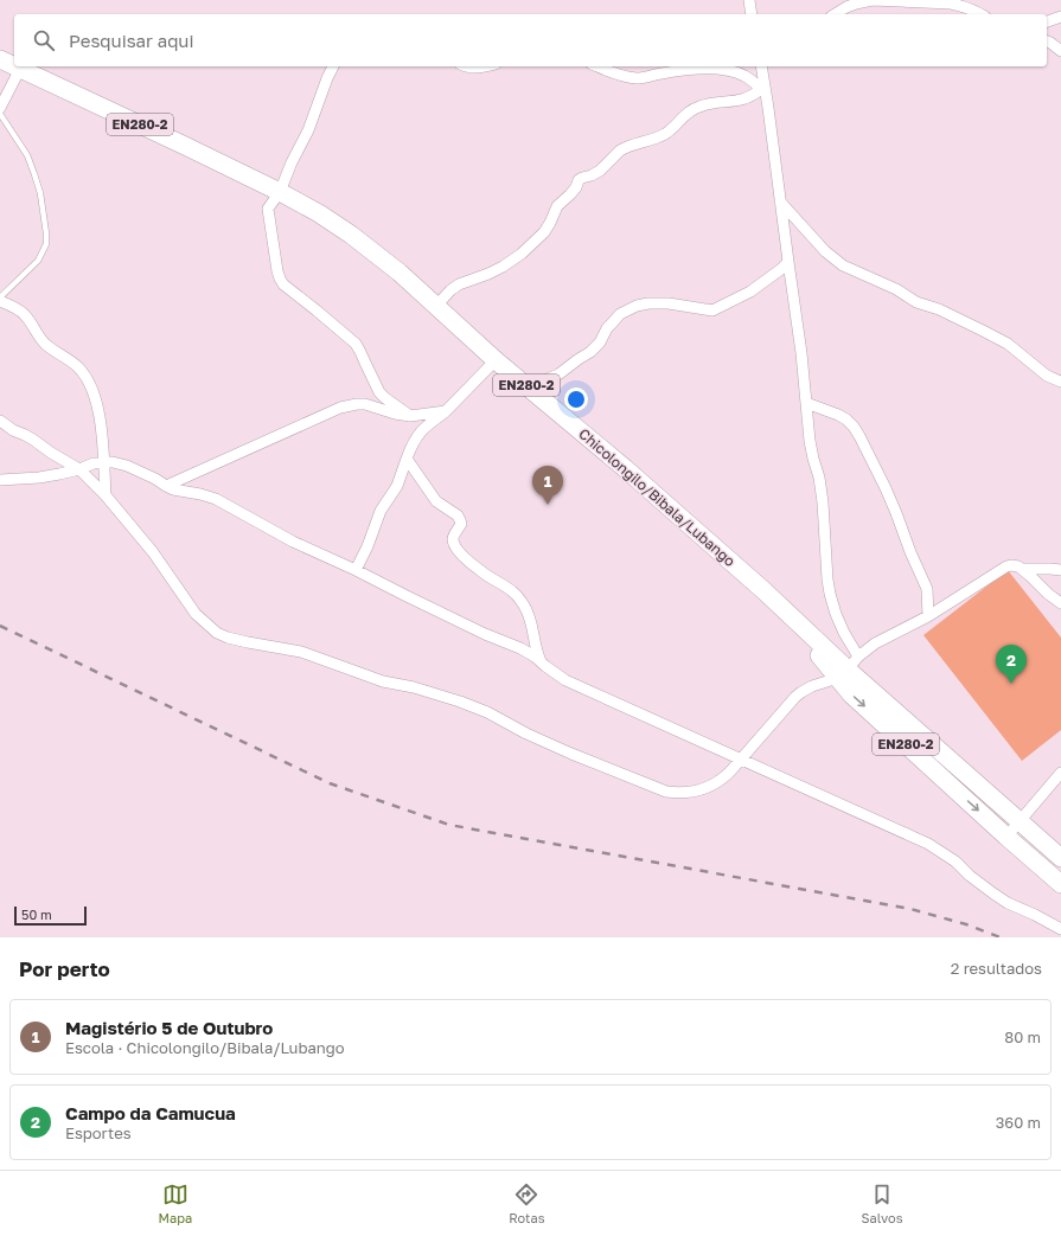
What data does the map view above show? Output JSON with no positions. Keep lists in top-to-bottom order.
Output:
{
  "streets": {
    "main road": ["EN280-2", "Chicolongilo/Bibala/Lubango"]
  },
  "crossings": [
    ["EN280-2", "Chicolongilo/Bibala/Lubango"]
  ],
  "scale_bar": "50 m",
  "page": {
    "search": "Pesquisar aqui",
    "pins": ["1", "2"],
    "scale": "50 m",
    "heading": ["Por perto", "2 resultados"],
    "list": [
      {
        "mark": "1",
        "name": "Magistério 5 de Outubro",
        "note": "Escola · Chicolongilo/Bibala/Lubango",
        "value": "80 m"
      },
      {
        "mark": "2",
        "name": "Campo da Camucua",
        "note": "Esportes",
        "value": "360 m"
      }
    ],
    "nav": ["Mapa", "Rotas", "Salvos"]
  }
}
